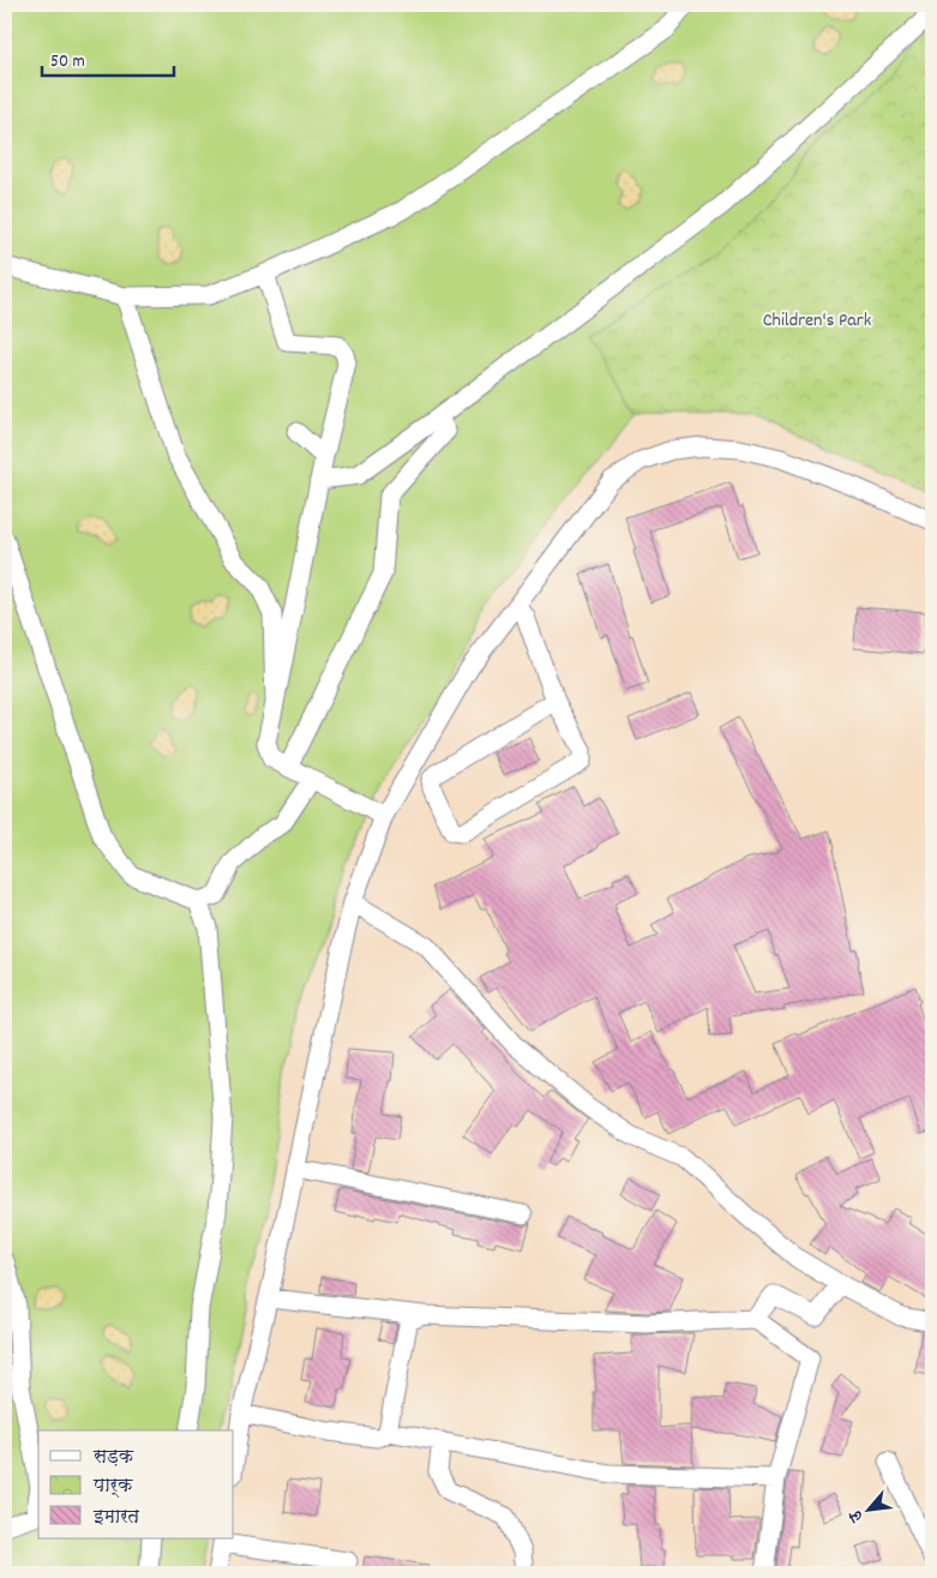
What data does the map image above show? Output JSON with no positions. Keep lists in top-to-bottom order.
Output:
{
  "parks": ["Children's Park"],
  "legend": ["सड़क", "पार्क", "इमारत"],
  "scale_bar": "50 m",
  "north": "bottom left"
}
